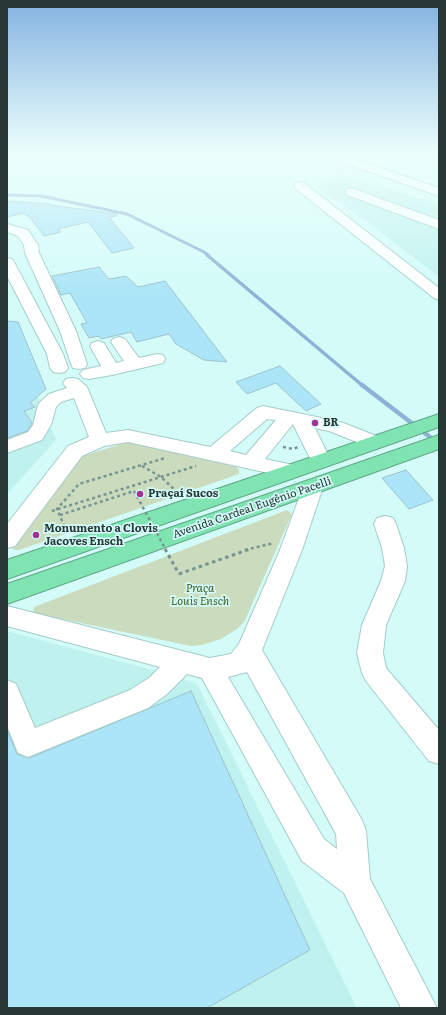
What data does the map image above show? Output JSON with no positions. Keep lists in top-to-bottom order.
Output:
{
  "streets": {
    "highway": ["Avenida Cardeal Eugênio Pacelli"]
  },
  "parks": ["Praça Louis Ensch"],
  "places": ["BR", "Praçaí Sucos", "Monumento a Clovis Jacoves Ensch"]
}
